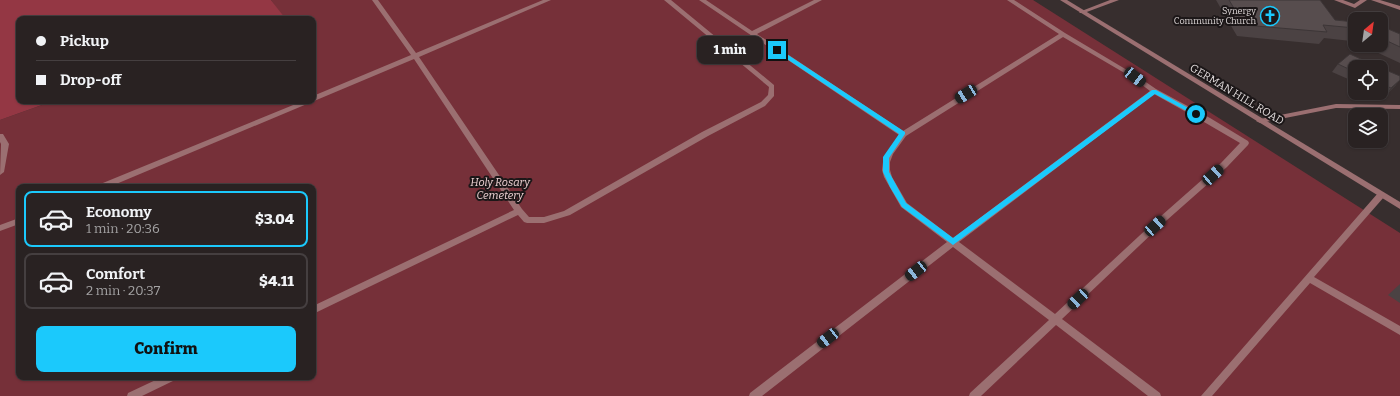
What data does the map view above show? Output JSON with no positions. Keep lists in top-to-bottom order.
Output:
{
  "streets": {
    "street": ["GERMAN HILL ROAD"]
  },
  "parks": ["Holy Rosary Cemetery"],
  "places": {
    "church": ["Synergy Community Church"]
  },
  "north": "top right",
  "page": {
    "banner": ["Pickup", "Drop-off"],
    "bubble": "1 min",
    "list": [
      {
        "name": "Economy",
        "note": "1 min · 20:36",
        "value": "$3.04"
      },
      {
        "name": "Comfort",
        "note": "2 min · 20:37",
        "value": "$4.11"
      }
    ],
    "buttons": "Confirm"
  }
}
